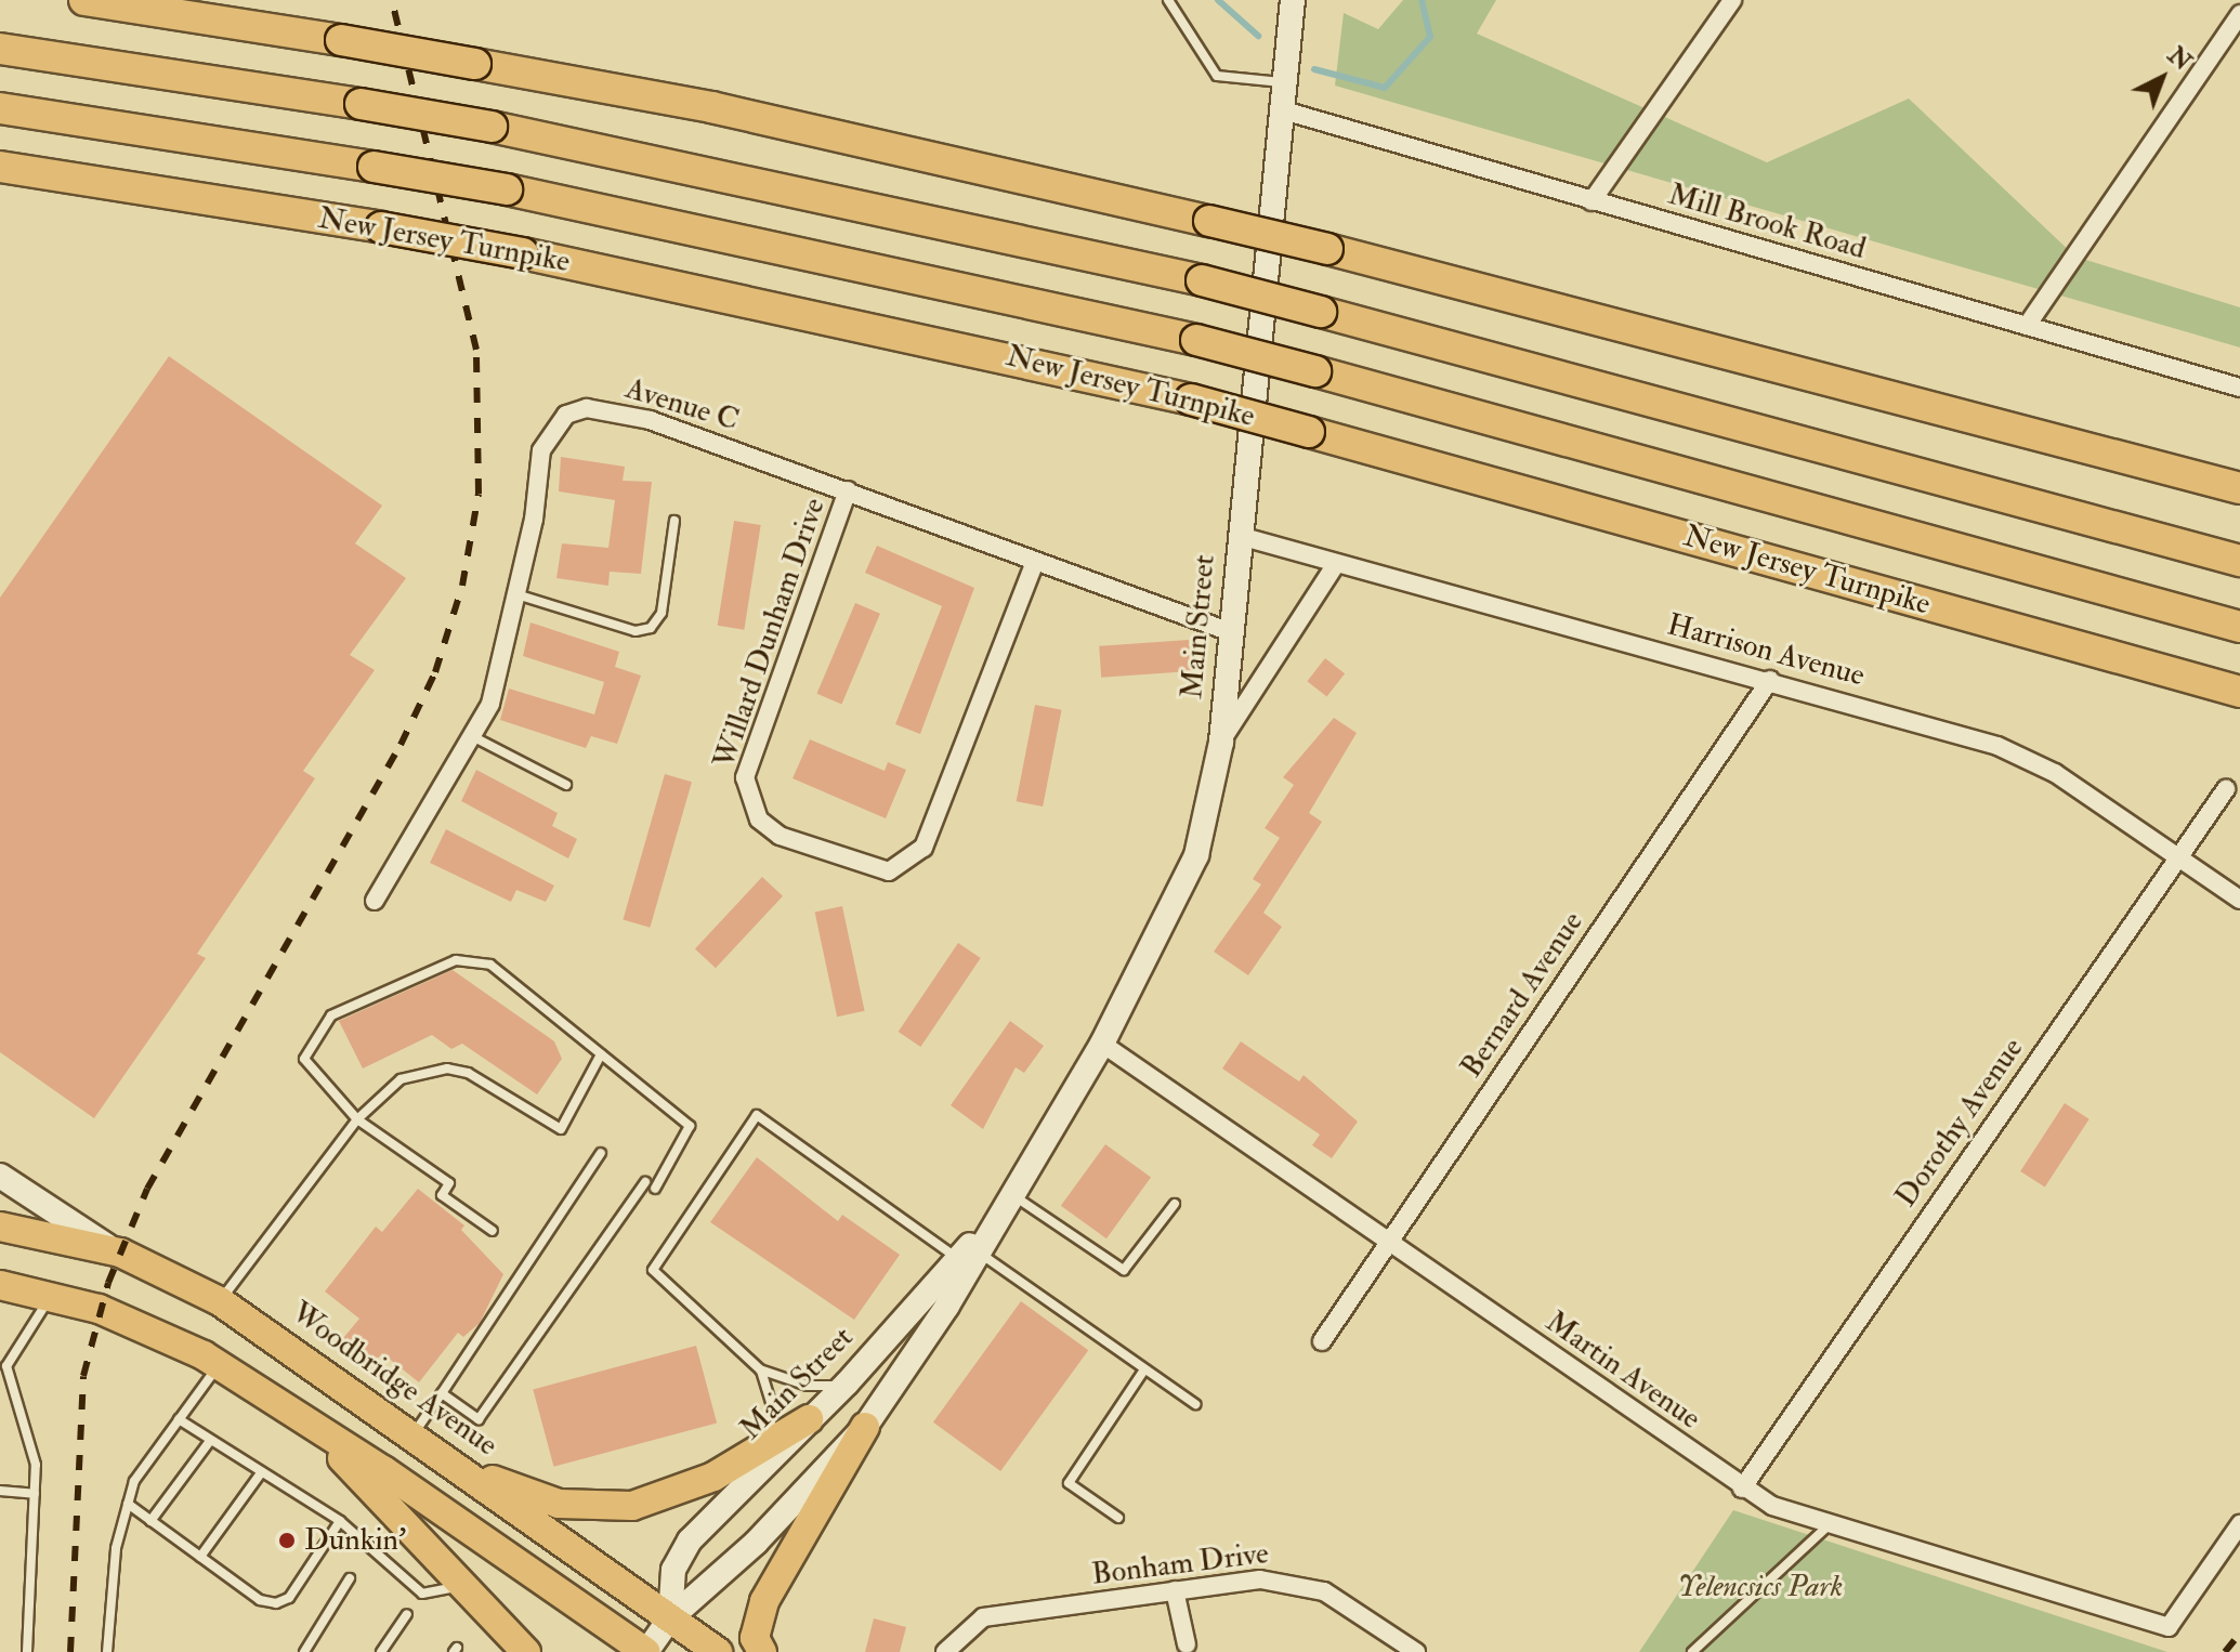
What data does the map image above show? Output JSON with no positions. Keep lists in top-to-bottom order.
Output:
{
  "streets": {
    "highway": ["New Jersey Turnpike"],
    "main road": ["Main Street", "Woodbridge Avenue"],
    "street": [
      "Mill Brook Road",
      "Avenue C",
      "Willard Dunham Drive",
      "Harrison Avenue",
      "Bernard Avenue",
      "Dorothy Avenue",
      "Martin Avenue",
      "Bonham Drive"
    ]
  },
  "crossings": [
    ["Mill Brook Road", "Main Street"],
    ["Avenue C", "Main Street"],
    ["Avenue C", "Willard Dunham Drive"],
    ["Main Street", "Harrison Avenue"],
    ["Main Street", "Martin Avenue"],
    ["Main Street", "Woodbridge Avenue"],
    ["Harrison Avenue", "Bernard Avenue"],
    ["Harrison Avenue", "Dorothy Avenue"],
    ["Bernard Avenue", "Martin Avenue"],
    ["Dorothy Avenue", "Martin Avenue"]
  ],
  "parks": ["Yelencsics Park"],
  "places": ["Dunkin'"],
  "north": "top right"
}
